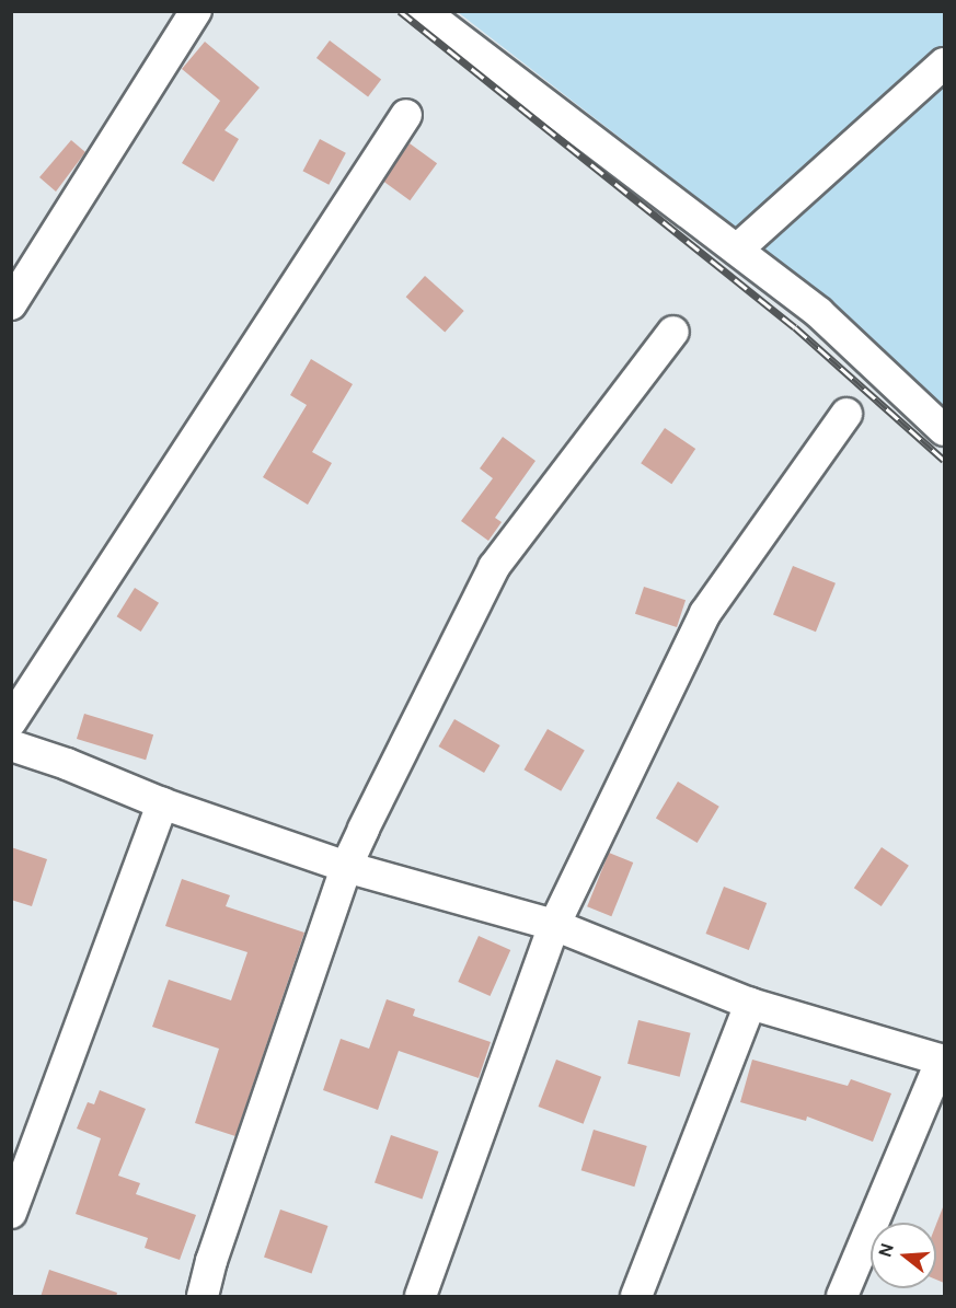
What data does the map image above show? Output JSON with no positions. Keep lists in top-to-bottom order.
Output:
{
  "north": "left"
}
